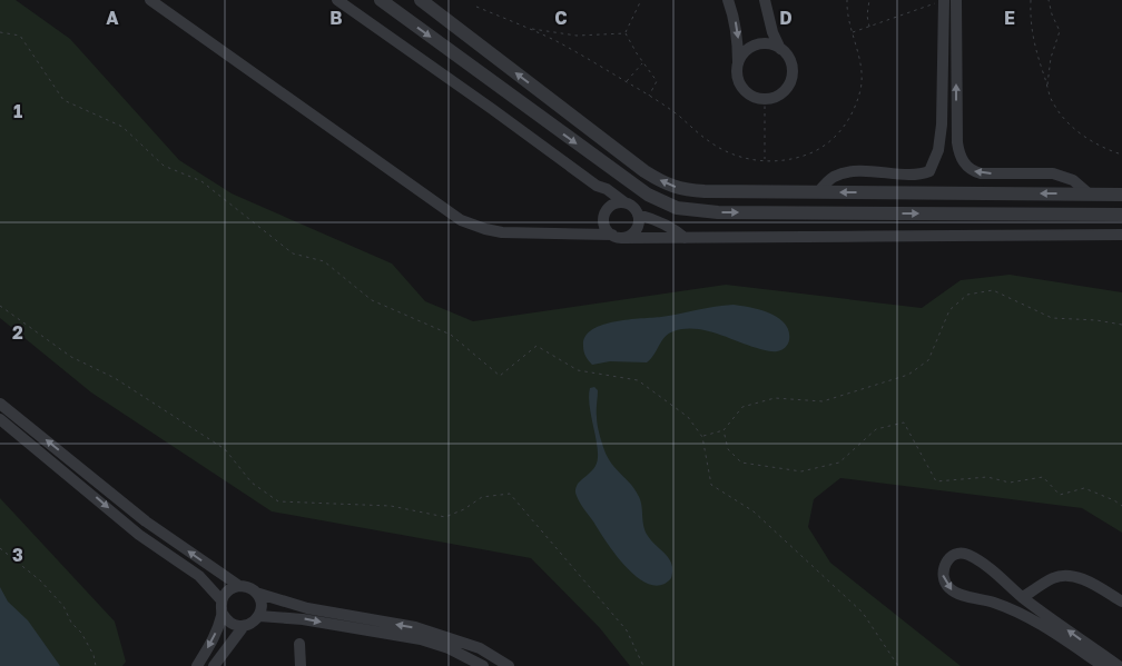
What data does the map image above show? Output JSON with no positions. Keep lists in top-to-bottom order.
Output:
{
  "grid": {
    "columns": [
      "A",
      "B",
      "C",
      "D",
      "E"
    ],
    "rows": ["1", "2", "3"]
  }
}
